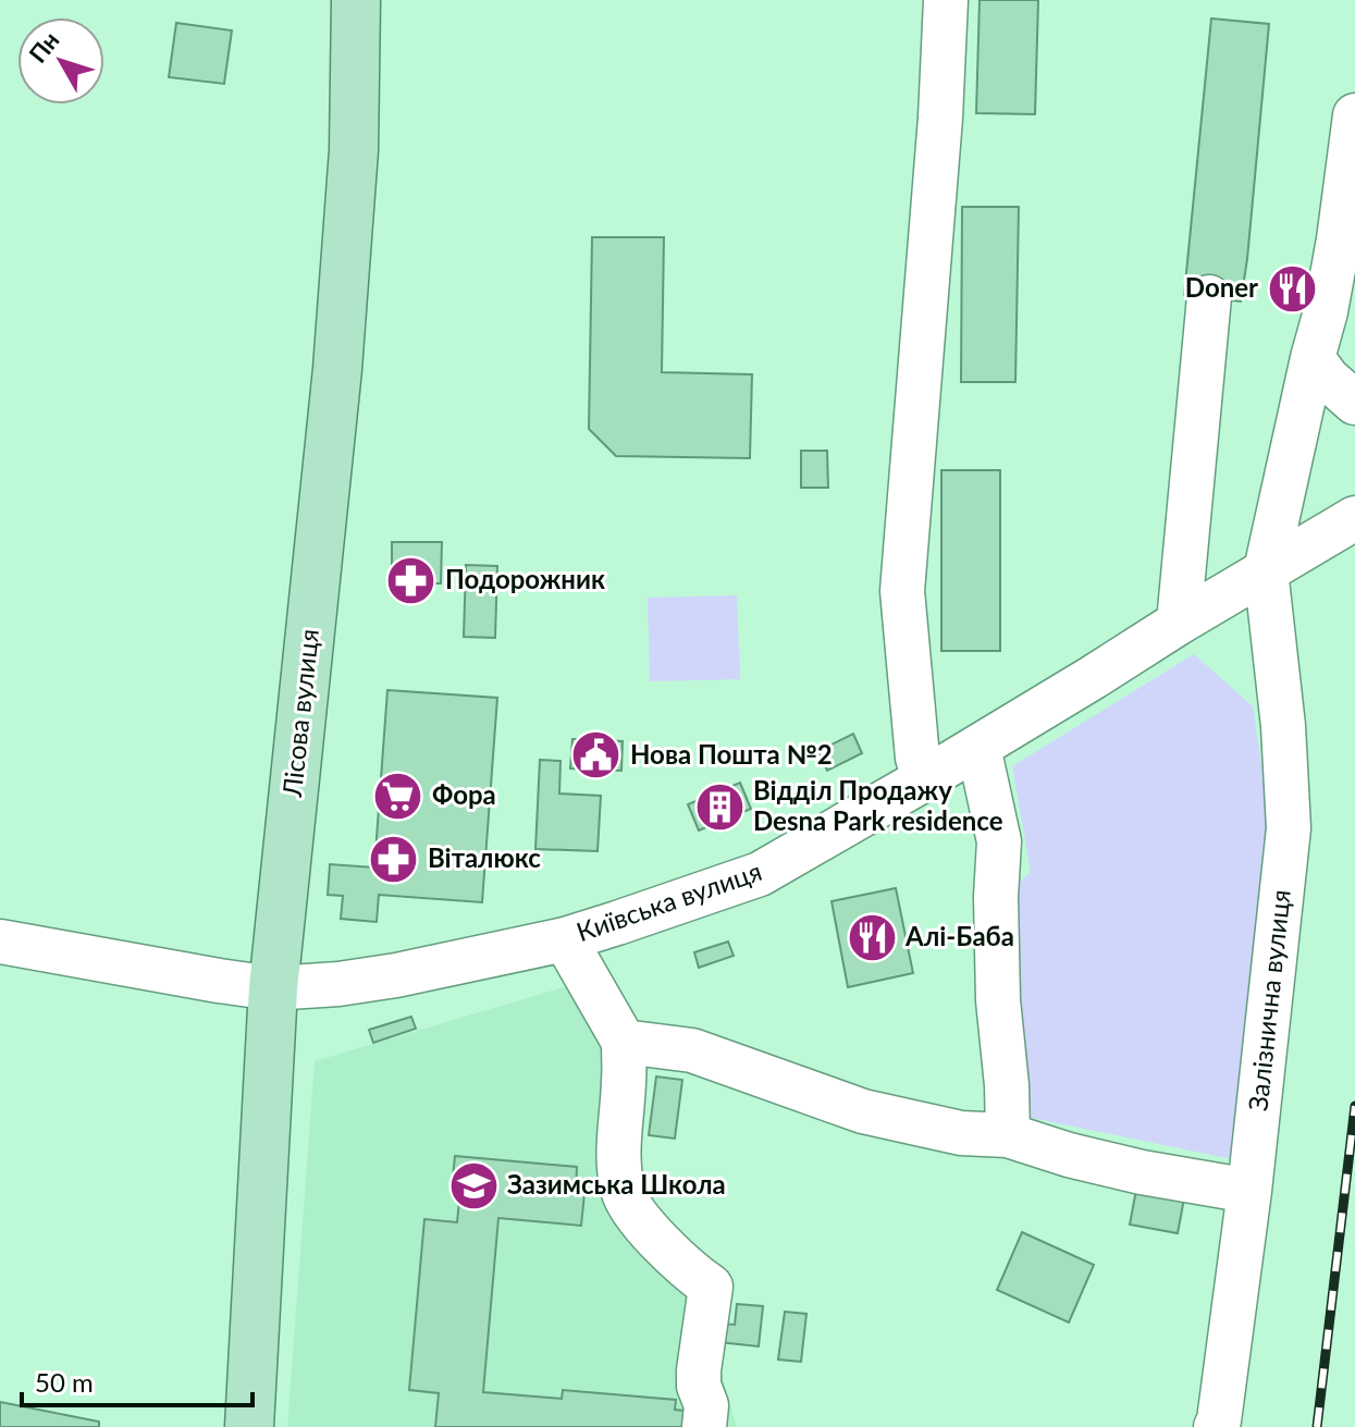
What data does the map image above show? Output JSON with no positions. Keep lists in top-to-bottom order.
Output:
{
  "streets": {
    "main road": ["Лісова вулиця"],
    "street": ["Київська вулиця", "Залізнична вулиця"]
  },
  "crossings": [
    ["Лісова вулиця", "Київська вулиця"],
    ["Київська вулиця", "Залізнична вулиця"]
  ],
  "places": {
    "restaurant": ["Doner", "Алі-Баба"],
    "pharmacy": ["Подорожник", "Віталюкс"],
    "public building": ["Нова Пошта №2"],
    "supermarket": ["Фора"],
    "building": ["Відділ Продажу Desna Park residence"],
    "school or university": ["Зазимська Школа"]
  },
  "scale_bar": "50 m",
  "north": "top left"
}
